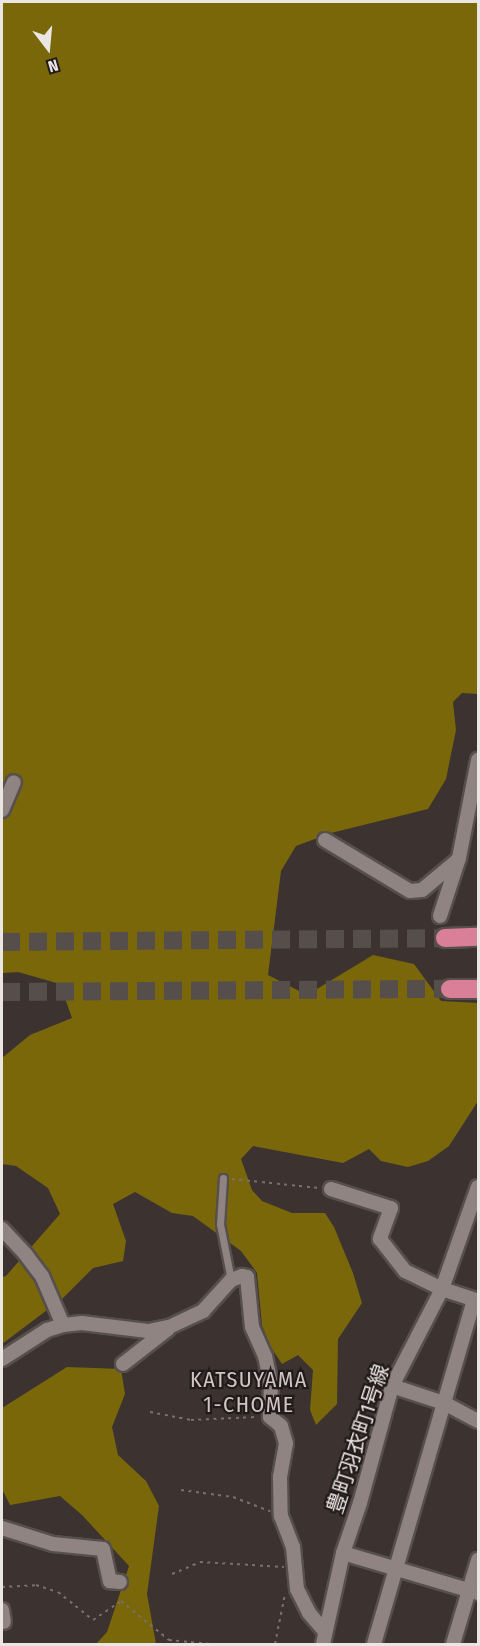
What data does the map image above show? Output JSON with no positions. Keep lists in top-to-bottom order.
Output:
{
  "streets": {
    "street": ["豊町羽衣町1号線"]
  },
  "districts": ["KATSUYAMA 1-CHOME"],
  "north": "bottom"
}
